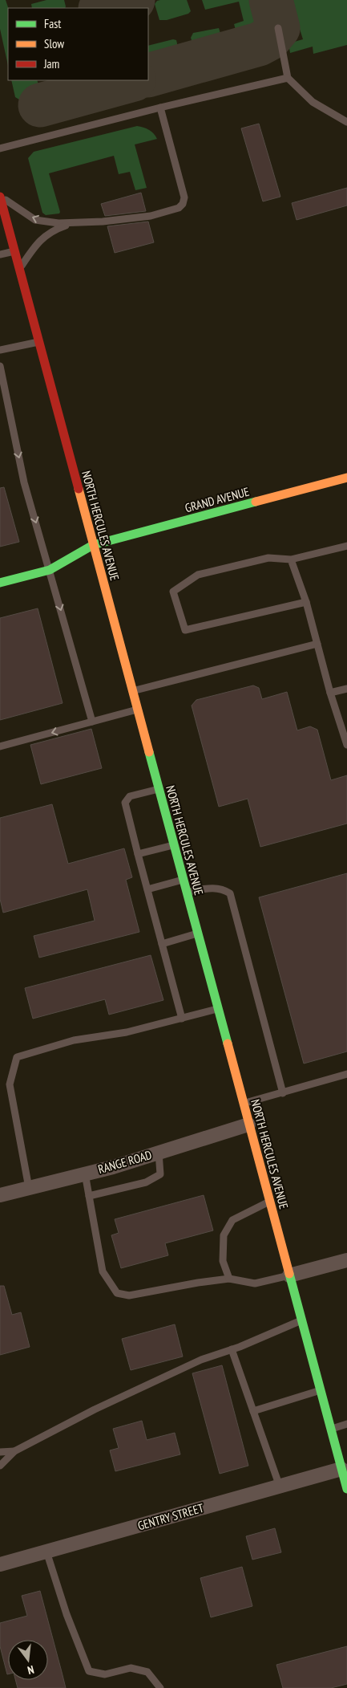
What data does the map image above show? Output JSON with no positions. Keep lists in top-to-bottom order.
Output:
{
  "streets": {
    "street": [
      "GRAND AVENUE",
      "NORTH HERCULES AVENUE",
      "RANGE ROAD",
      "GENTRY STREET"
    ]
  },
  "crossings": [
    ["GRAND AVENUE", "NORTH HERCULES AVENUE"],
    ["NORTH HERCULES AVENUE", "RANGE ROAD"],
    ["NORTH HERCULES AVENUE", "GENTRY STREET"]
  ],
  "legend": ["Fast", "Slow", "Jam"],
  "north": "bottom"
}
